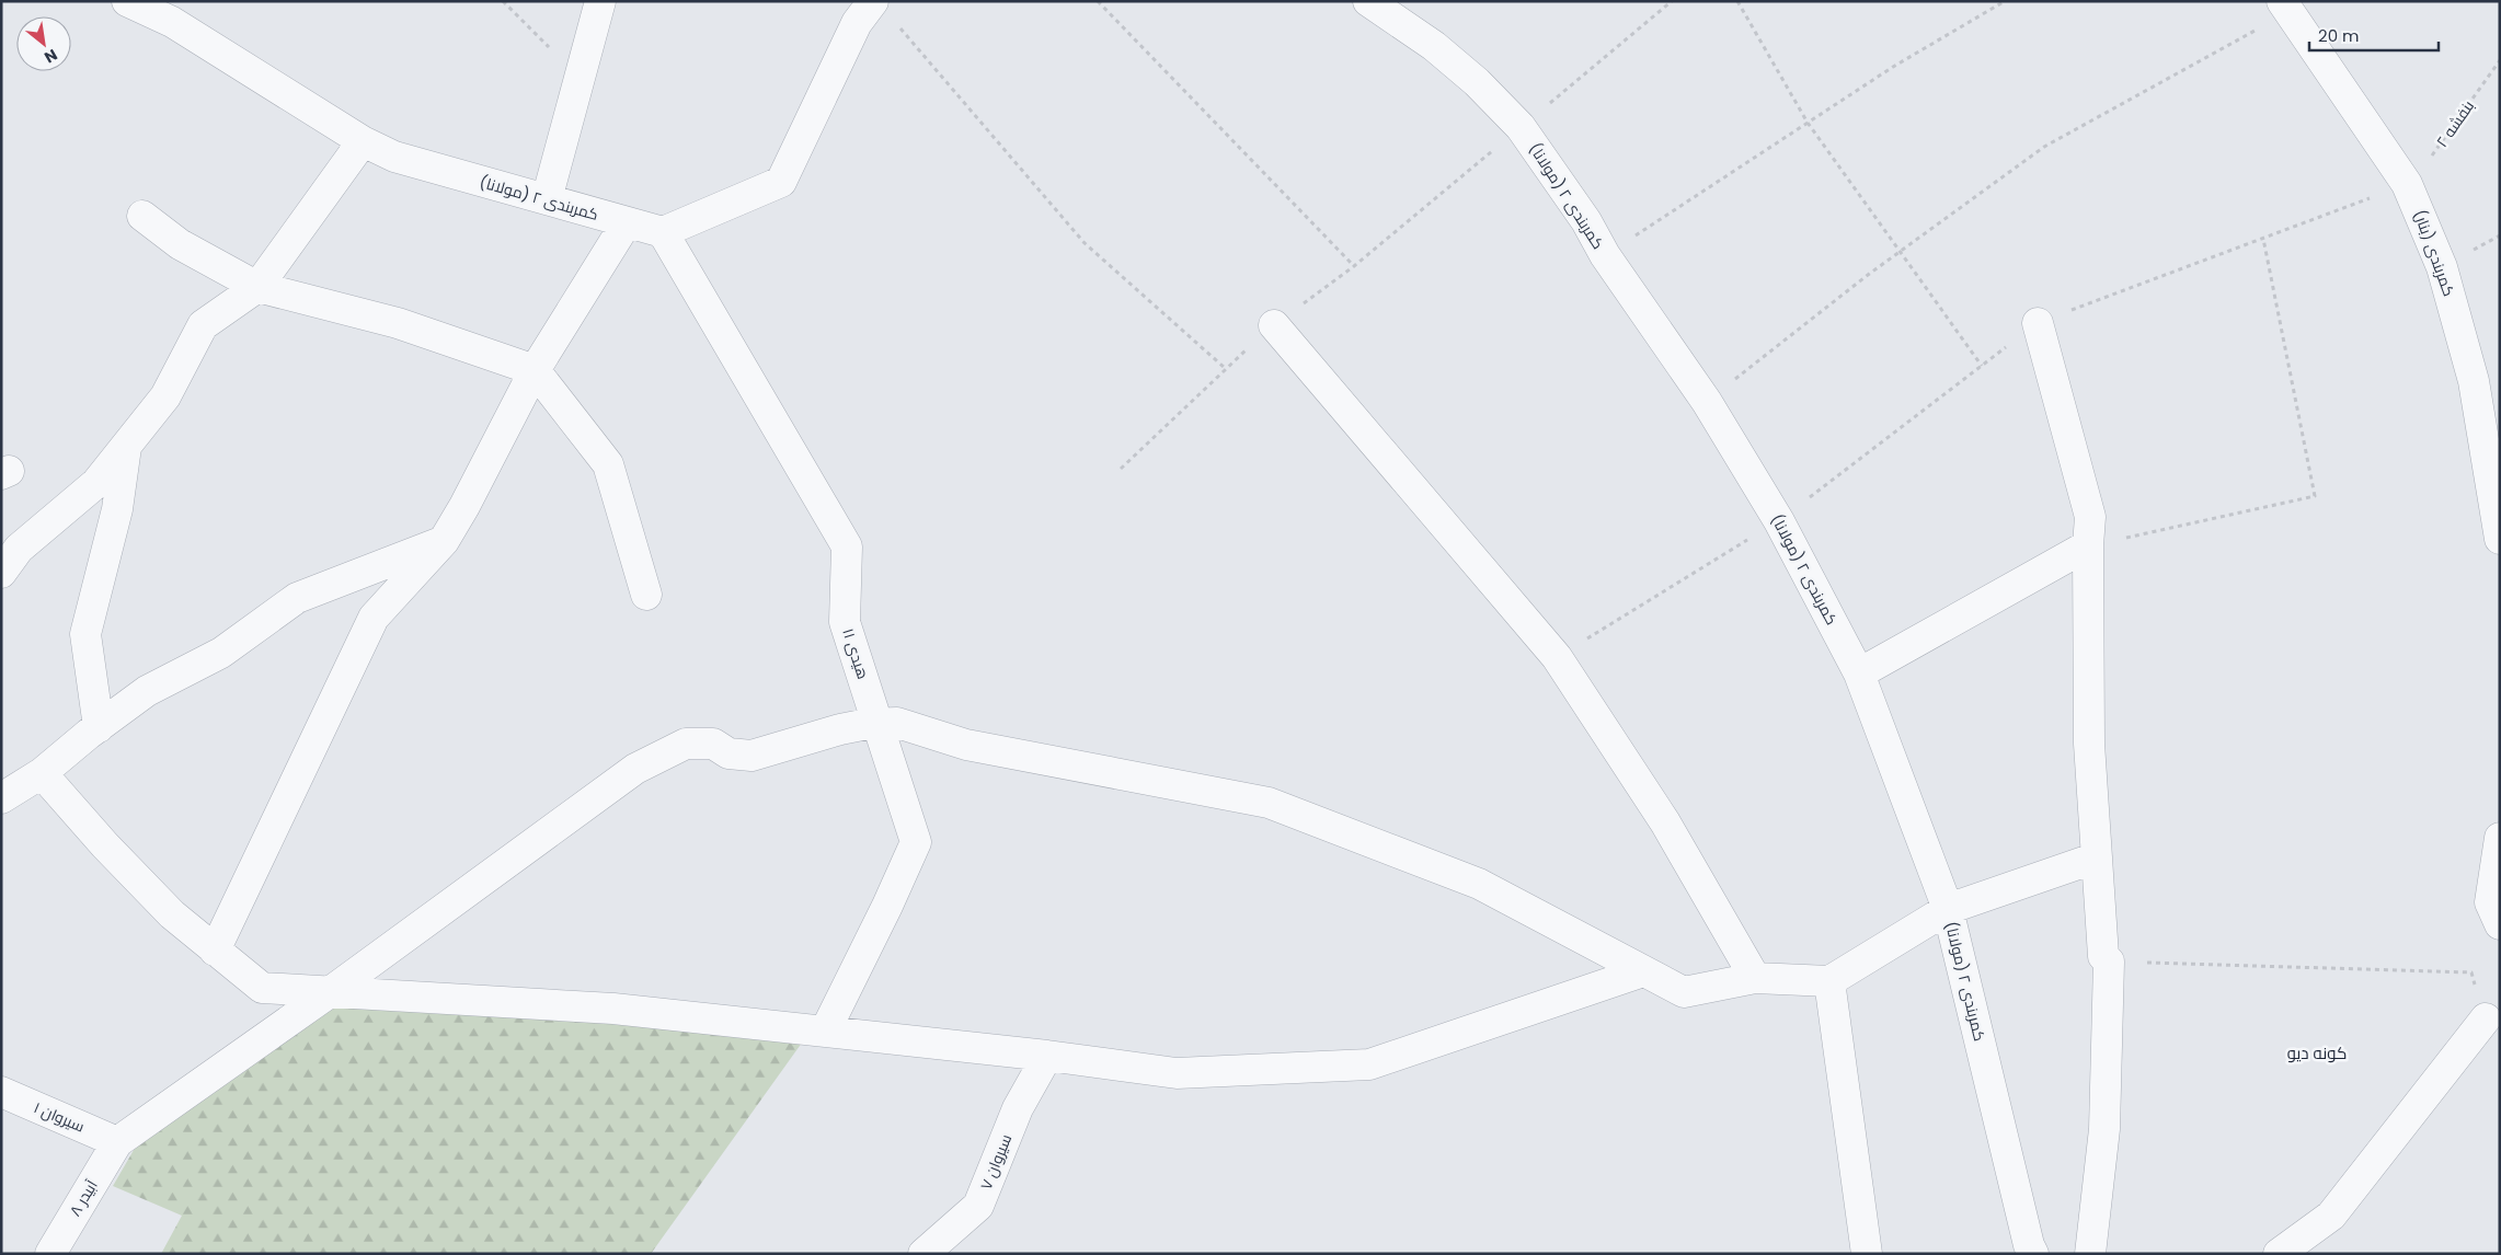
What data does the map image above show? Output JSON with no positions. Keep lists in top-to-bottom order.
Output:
{
  "streets": {
    "street": [
      "کمربندی ۲ (مولانا)",
      "کمربندی (بنار)",
      "هیدی ۱۱",
      "سیروان ۱",
      "سیروان ۷",
      "آبیدر ۸"
    ],
    "path": ["بنفشه ۲"]
  },
  "crossings": [
    ["بنفشه ۲", "کمربندی (بنار)"],
    ["کمربندی ۲ (مولانا)", "هیدی ۱۱"],
    ["سیروان ۱", "آبیدر ۸"]
  ],
  "districts": ["کونه دیو"],
  "scale_bar": "20 m",
  "north": "bottom right"
}
